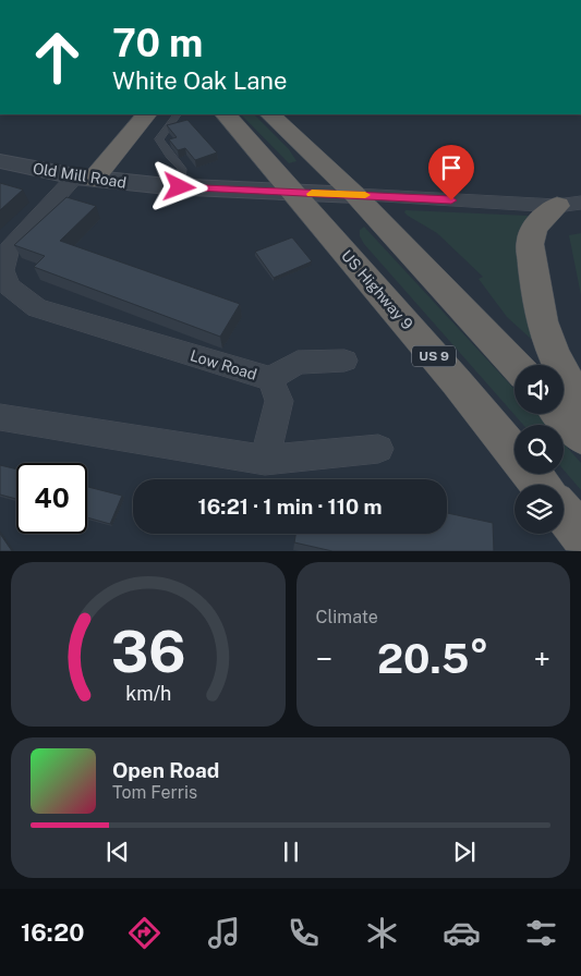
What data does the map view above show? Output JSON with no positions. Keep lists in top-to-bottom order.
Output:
{
  "streets": {
    "highway": ["US Highway 9", "US 9"],
    "street": ["Old Mill Road", "Low Road"]
  },
  "crossings": [
    ["Old Mill Road", "US Highway 9"],
    ["Old Mill Road", "Low Road"]
  ],
  "page": {
    "turn": ["70 m", "White Oak Lane"],
    "limit": "40",
    "trip": "16:21 · 1 min · 110 m",
    "tile": "Climate",
    "heat": ["−", "20.5°", "+"],
    "song": ["Open Road", "Tom Ferris"],
    "tabs": "16:20",
    "gauge": ["36", "km/h"]
  }
}
